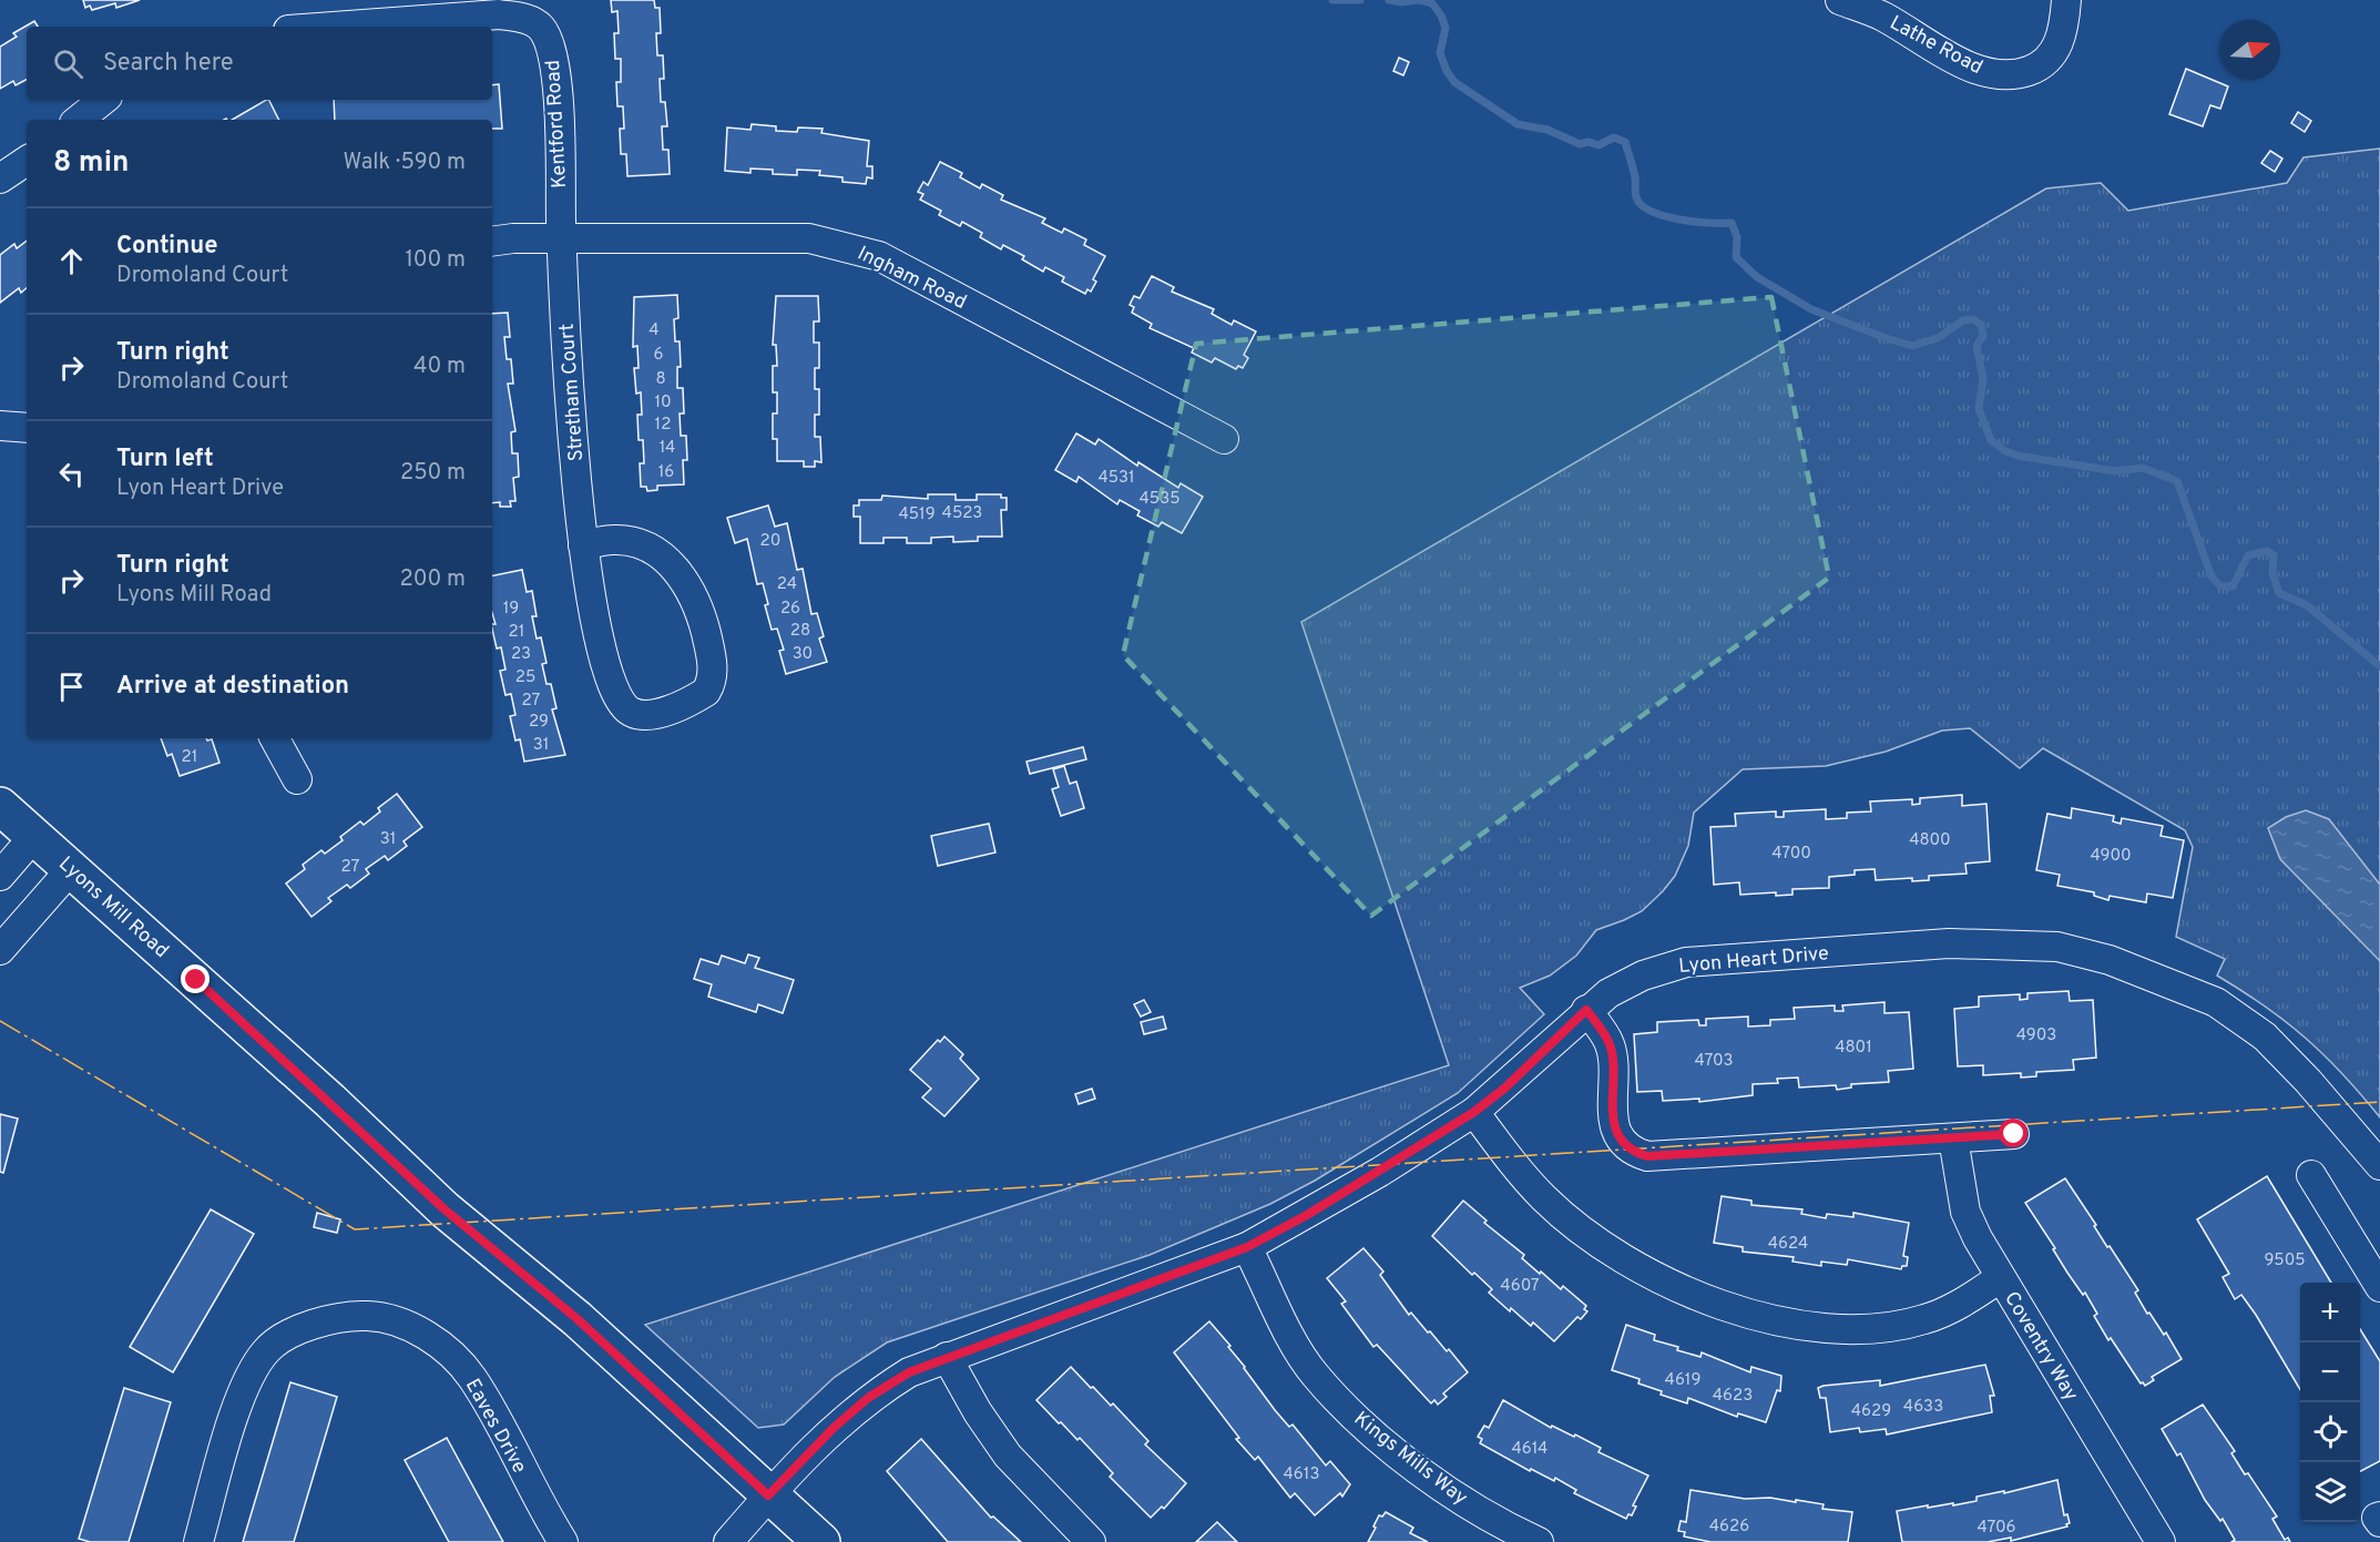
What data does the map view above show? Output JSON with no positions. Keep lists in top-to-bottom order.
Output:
{
  "streets": {
    "main road": ["Lyons Mill Road"],
    "street": [
      "Lathe Road",
      "Kentford Road",
      "Ingham Road",
      "Stretham Court",
      "Lyon Heart Drive",
      "Coventry Way",
      "Eaves Drive",
      "Kings Mills Way"
    ]
  },
  "crossings": [
    ["Kentford Road", "Ingham Road"],
    ["Kentford Road", "Stretham Court"],
    ["Ingham Road", "Stretham Court"],
    ["Lyons Mill Road", "Lyon Heart Drive"],
    ["Lyon Heart Drive", "Kings Mills Way"]
  ],
  "house_numbers": [
    "4",
    "6",
    "8",
    "10",
    "12",
    "14",
    "16",
    "4531",
    "4535",
    "4523",
    "4519",
    "20",
    "24",
    "19",
    "26",
    "28",
    "21",
    "23",
    "30",
    "25",
    "27",
    "29",
    "31",
    "21",
    "31",
    "4800",
    "4700",
    "4900",
    "27",
    "4903",
    "4801",
    "4703",
    "4624",
    "9505",
    "4607",
    "4619",
    "4623",
    "4633",
    "4629",
    "4614",
    "4613",
    "4626",
    "4706"
  ],
  "north": "right",
  "page": {
    "search": "Search here",
    "heading": ["8 min", "Walk · 590 m"],
    "list": [
      ["Continue", "Dromoland Court", "100 m"],
      ["Turn right", "Dromoland Court", "40 m"],
      ["Turn left", "Lyon Heart Drive", "250 m"],
      ["Turn right", "Lyons Mill Road", "200 m"],
      "Arrive at destination"
    ],
    "map_buttons": ["+", "−"]
  }
}
